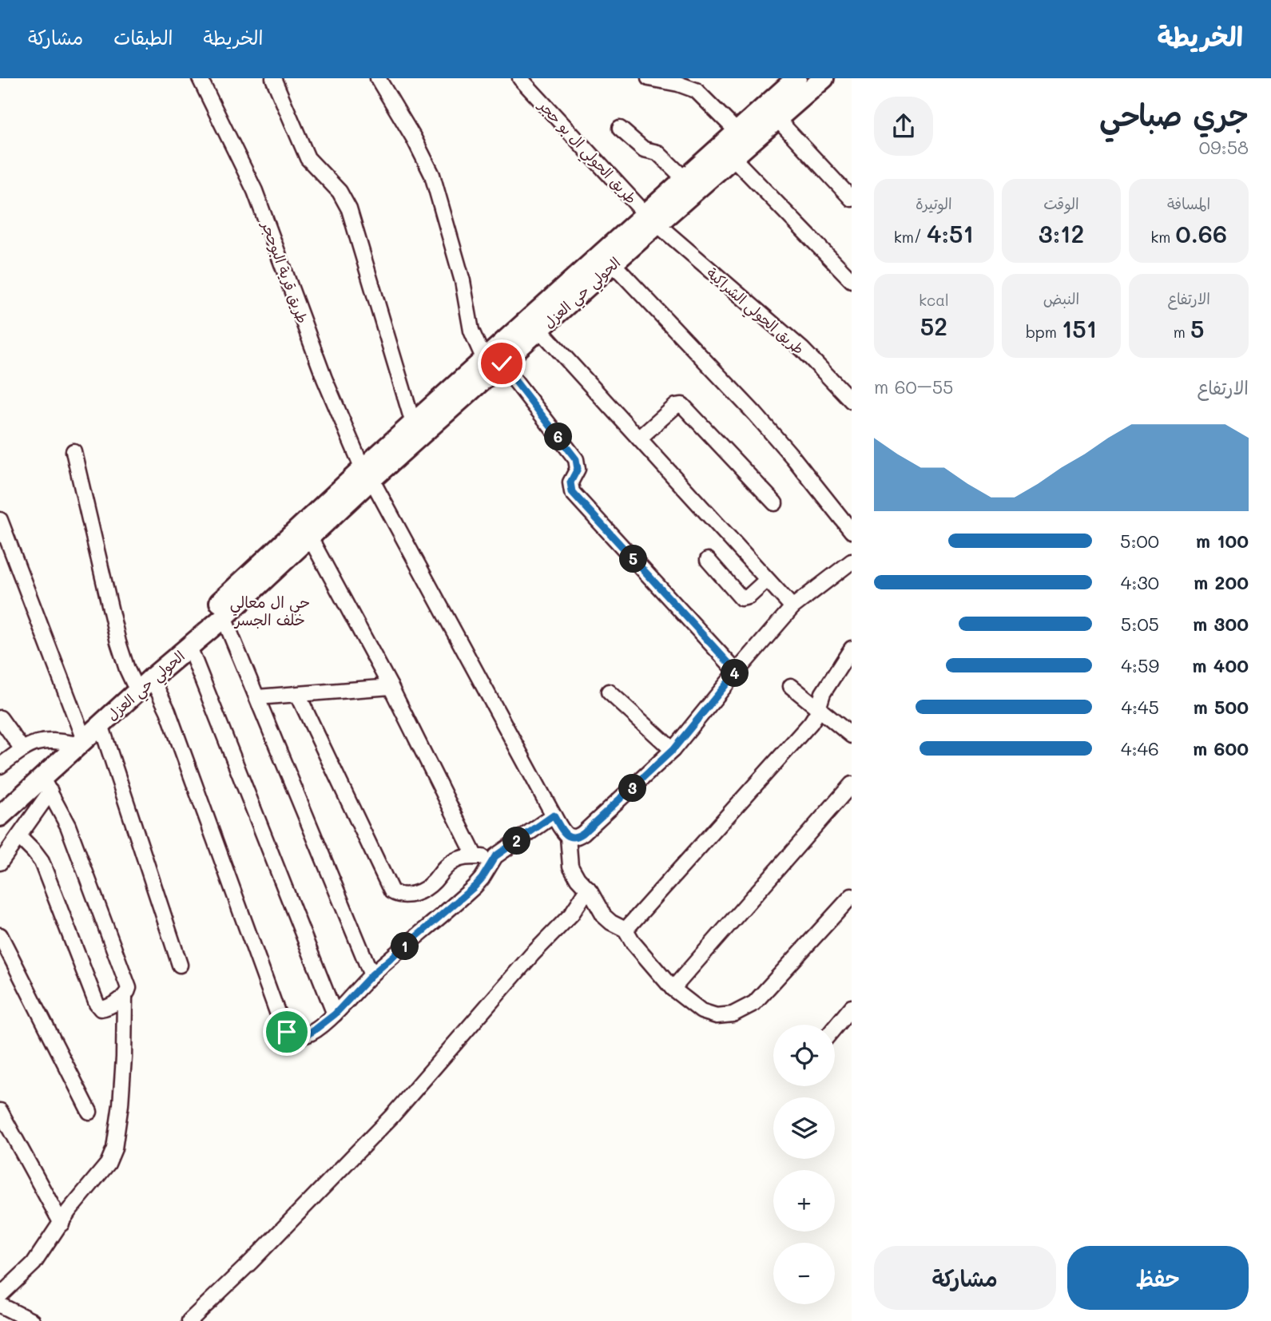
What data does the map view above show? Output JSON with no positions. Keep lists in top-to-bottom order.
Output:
{
  "streets": {
    "highway": ["الحولي حي العزل"],
    "street": ["طريق الحولي ال بو حجر", "طريق قرية البوحجر", "طريق الحولي الشراكية"]
  },
  "crossings": [
    ["طريق الحولي ال بو حجر", "الحولي حي العزل"],
    ["طريق الحولي ال بو حجر", "طريق الحولي الشراكية"],
    ["طريق قرية البوحجر", "الحولي حي العزل"],
    ["الحولي حي العزل", "طريق الحولي الشراكية"]
  ],
  "districts": ["حي ال معالي خلف الجسر"],
  "page": {
    "header": "الخريطة",
    "nav": ["الخريطة", "الطبقات", "مشاركة"],
    "heading": ["جري صباحي", "09:58"],
    "stats": [
      ["المسافة", "0.66 km"],
      ["الوقت", "3:12"],
      ["الوتيرة", "4:51 /km"],
      ["الارتفاع", "5 m"],
      ["النبض", "151 bpm"],
      ["kcal", "52"]
    ],
    "chart": ["الارتفاع", "55–60 m"],
    "pins": [
      "6",
      "5",
      "4",
      "3",
      "2",
      "1"
    ],
    "list": [
      {
        "name": "100 m",
        "note": "5:00"
      },
      {
        "name": "200 m",
        "note": "4:30"
      },
      {
        "name": "300 m",
        "note": "5:05"
      },
      {
        "name": "400 m",
        "note": "4:59"
      },
      {
        "name": "500 m",
        "note": "4:45"
      },
      {
        "name": "600 m",
        "note": "4:46"
      }
    ],
    "map_buttons": ["+", "−"],
    "buttons": ["حفظ", "مشاركة"]
  }
}
